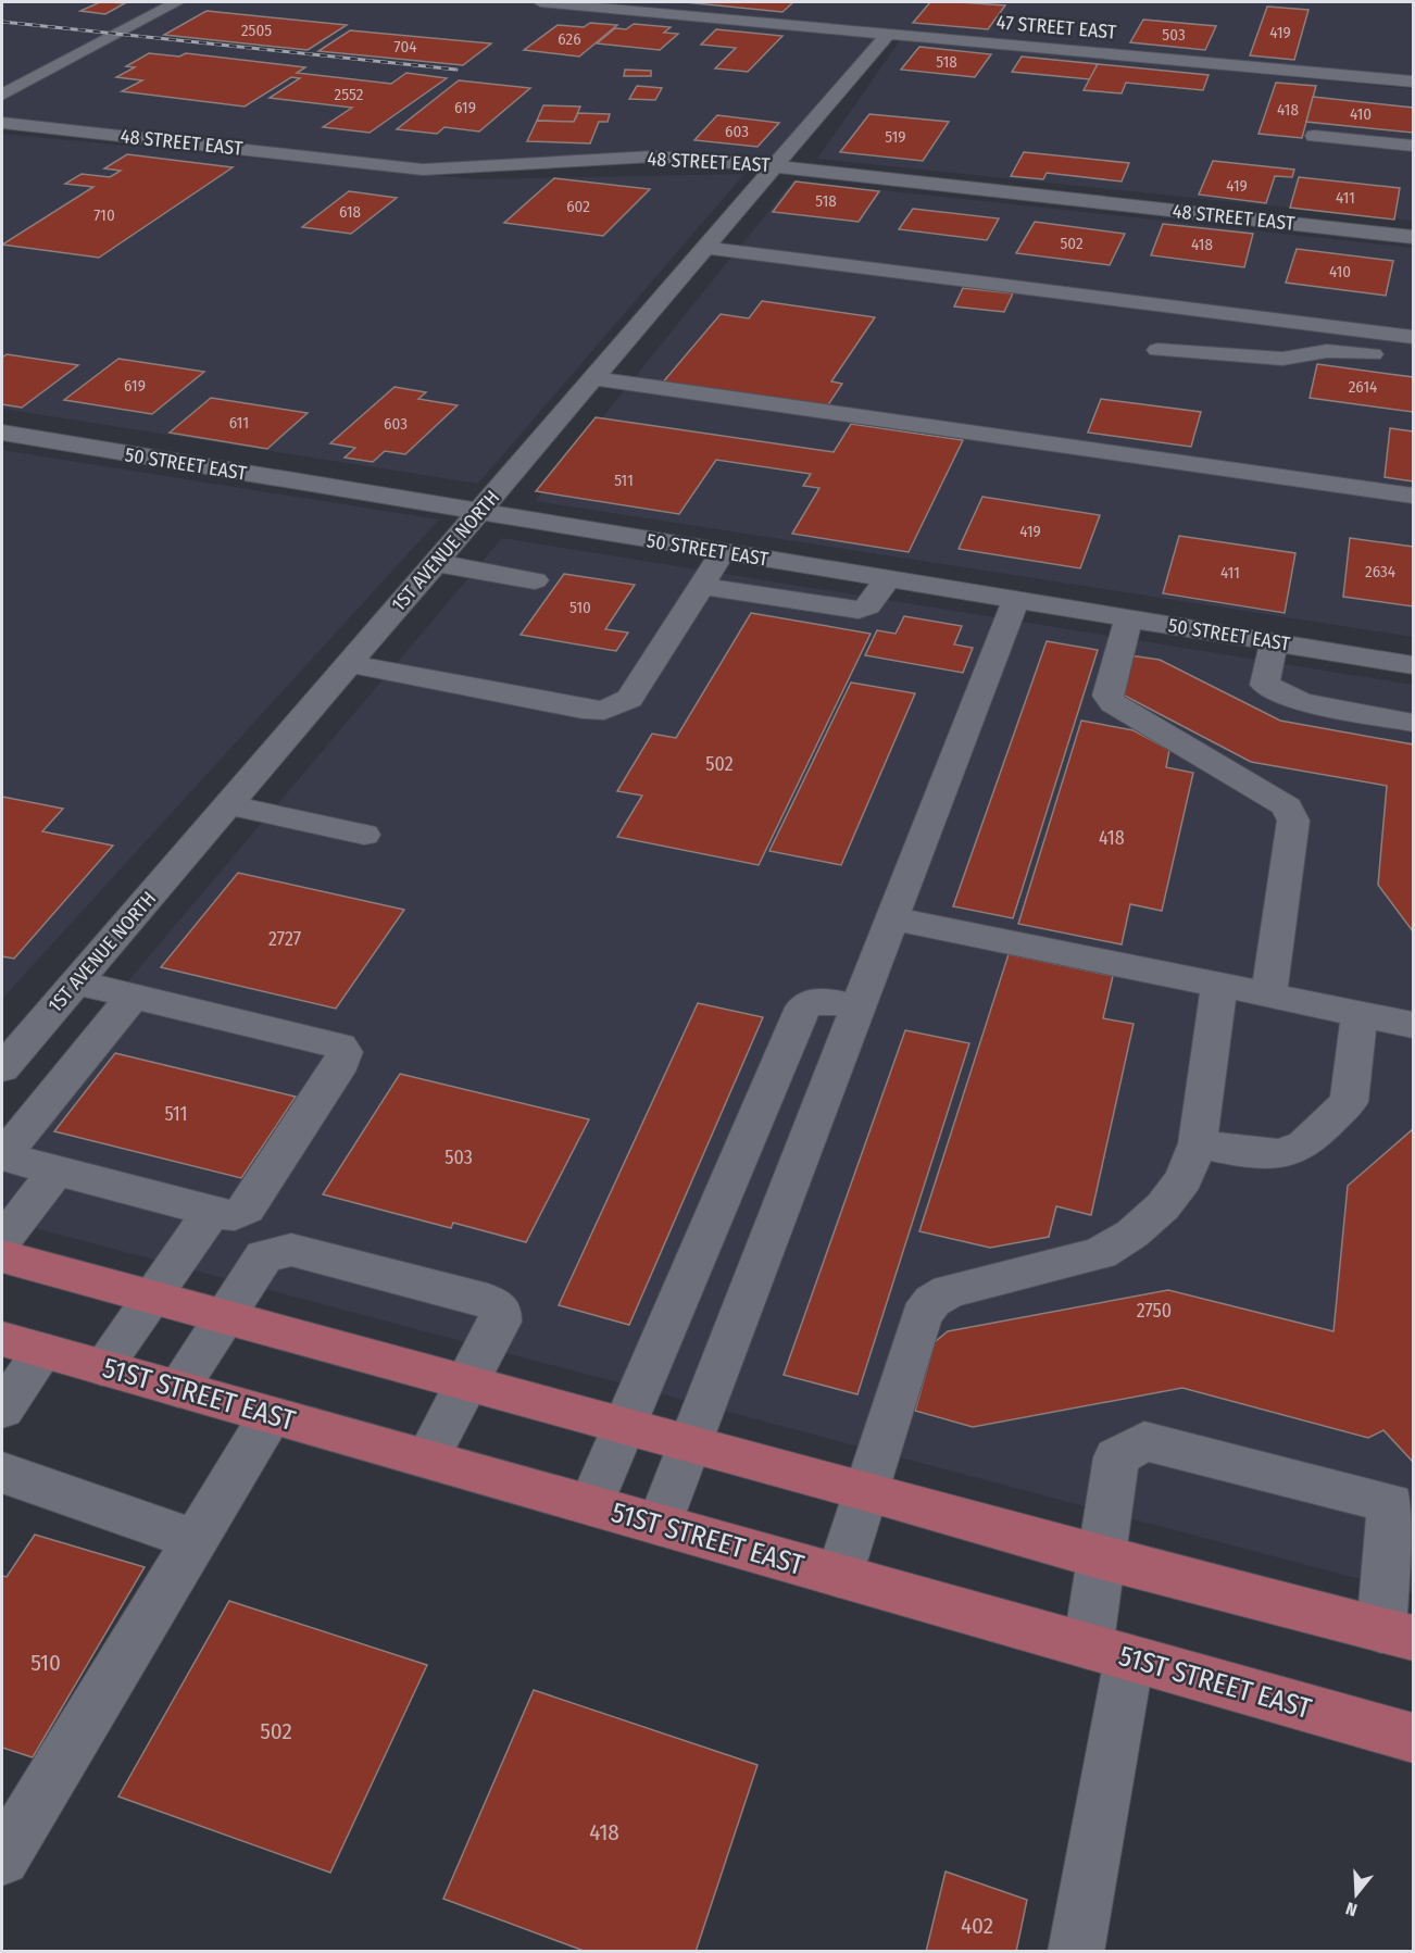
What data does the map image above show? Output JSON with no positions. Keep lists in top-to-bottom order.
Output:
{
  "streets": {
    "main road": ["51ST STREET EAST"],
    "street": [
      "47 STREET EAST",
      "48 STREET EAST",
      "50 STREET EAST",
      "1ST AVENUE NORTH"
    ]
  },
  "crossings": [
    ["47 STREET EAST", "1ST AVENUE NORTH"],
    ["48 STREET EAST", "1ST AVENUE NORTH"],
    ["50 STREET EAST", "1ST AVENUE NORTH"]
  ],
  "house_numbers": [
    "2505",
    "419",
    "503",
    "626",
    "704",
    "518",
    "2552",
    "619",
    "418",
    "410",
    "603",
    "519",
    "419",
    "411",
    "518",
    "602",
    "618",
    "710",
    "502",
    "418",
    "410",
    "619",
    "2614",
    "611",
    "603",
    "511",
    "419",
    "2634",
    "411",
    "510",
    "502",
    "418",
    "2727",
    "511",
    "503",
    "2750",
    "510",
    "502",
    "418",
    "402"
  ],
  "north": "bottom"
}
